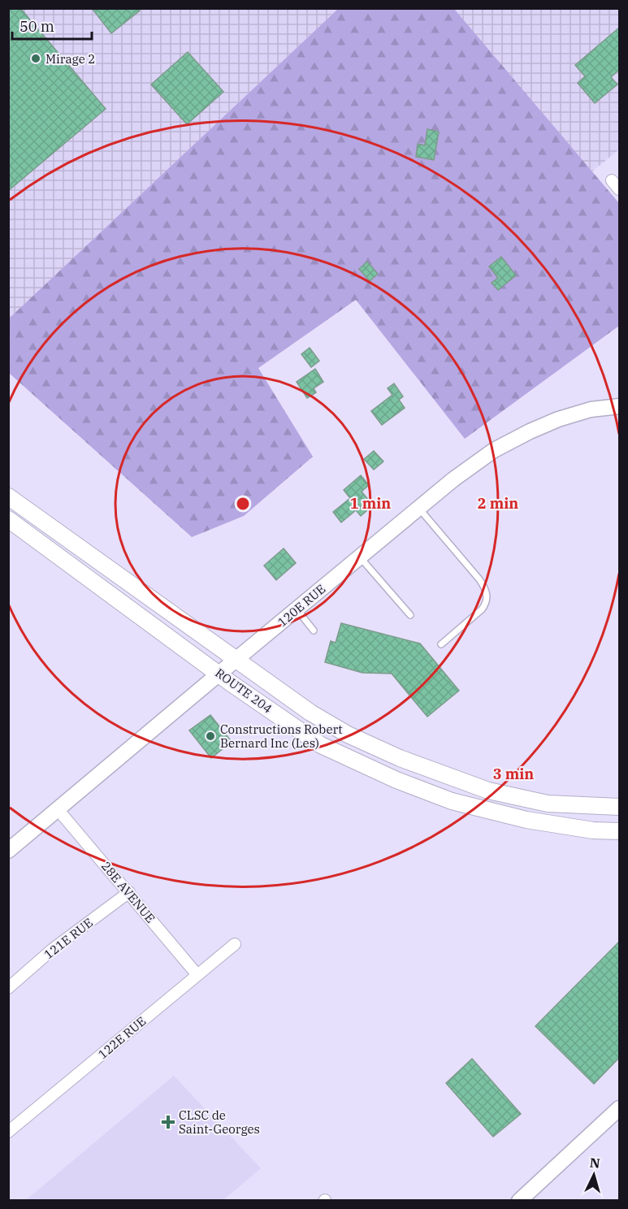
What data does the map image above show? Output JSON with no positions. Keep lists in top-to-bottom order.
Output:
{
  "streets": {
    "main road": ["ROUTE 204"],
    "street": [
      "120E RUE",
      "28E AVENUE",
      "121E RUE",
      "122E RUE"
    ]
  },
  "crossings": [
    ["120E RUE", "ROUTE 204"],
    ["120E RUE", "28E AVENUE"],
    ["28E AVENUE", "121E RUE"],
    ["28E AVENUE", "122E RUE"]
  ],
  "places": {
    "other": ["Mirage 2", "Constructions Robert Bernard Inc (Les)"],
    "health": ["CLSC de Saint-Georges"]
  },
  "scale_bar": "50 m",
  "north": "top",
  "rings": ["1 min", "2 min", "3 min"]
}
